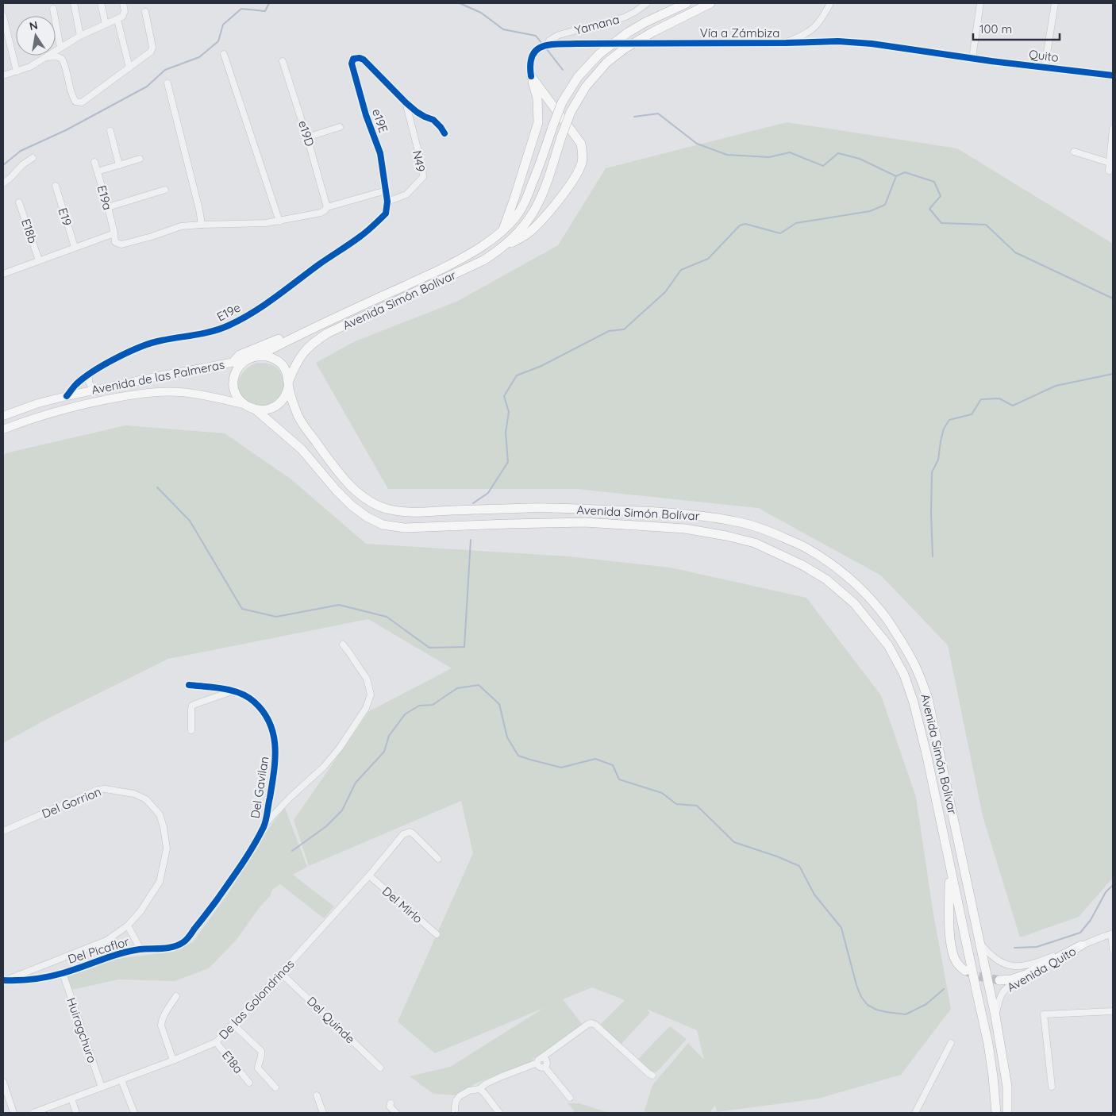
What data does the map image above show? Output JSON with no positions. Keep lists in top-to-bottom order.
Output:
{
  "streets": {
    "highway": ["Avenida Simón Bolívar"],
    "main road": ["Avenida de las Palmeras"],
    "street": [
      "Yamana",
      "Vía a Zámbiza",
      "Quito",
      "e19E",
      "e19D",
      "N49",
      "E19a",
      "E19",
      "E18b",
      "E19e",
      "Del Gavilan",
      "Del Gorrion",
      "Del Mirlo",
      "Del Picaflor",
      "Avenida Quito",
      "De las Golondrinas",
      "Del Quinde",
      "Huiragchuro",
      "E18a"
    ]
  },
  "crossings": [
    ["Yamana", "Vía a Zámbiza"],
    ["Vía a Zámbiza", "Quito"],
    ["e19E", "N49"],
    ["e19E", "E19e"],
    ["Avenida Simón Bolívar", "Avenida de las Palmeras"],
    ["Avenida Simón Bolívar", "Avenida Quito"],
    ["E19e", "Avenida de las Palmeras"],
    ["Del Gavilan", "Del Picaflor"],
    ["Del Gorrion", "Del Picaflor"],
    ["Del Mirlo", "De las Golondrinas"],
    ["Del Picaflor", "Huiragchuro"],
    ["De las Golondrinas", "Del Quinde"],
    ["De las Golondrinas", "Huiragchuro"],
    ["De las Golondrinas", "E18a"]
  ],
  "scale_bar": "100 m",
  "north": "top"
}
